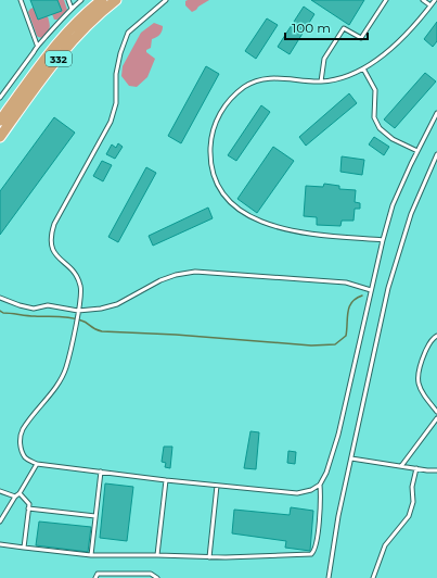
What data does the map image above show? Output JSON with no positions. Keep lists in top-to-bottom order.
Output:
{
  "streets": {
    "highway": ["332"]
  },
  "scale_bar": "100 m"
}
